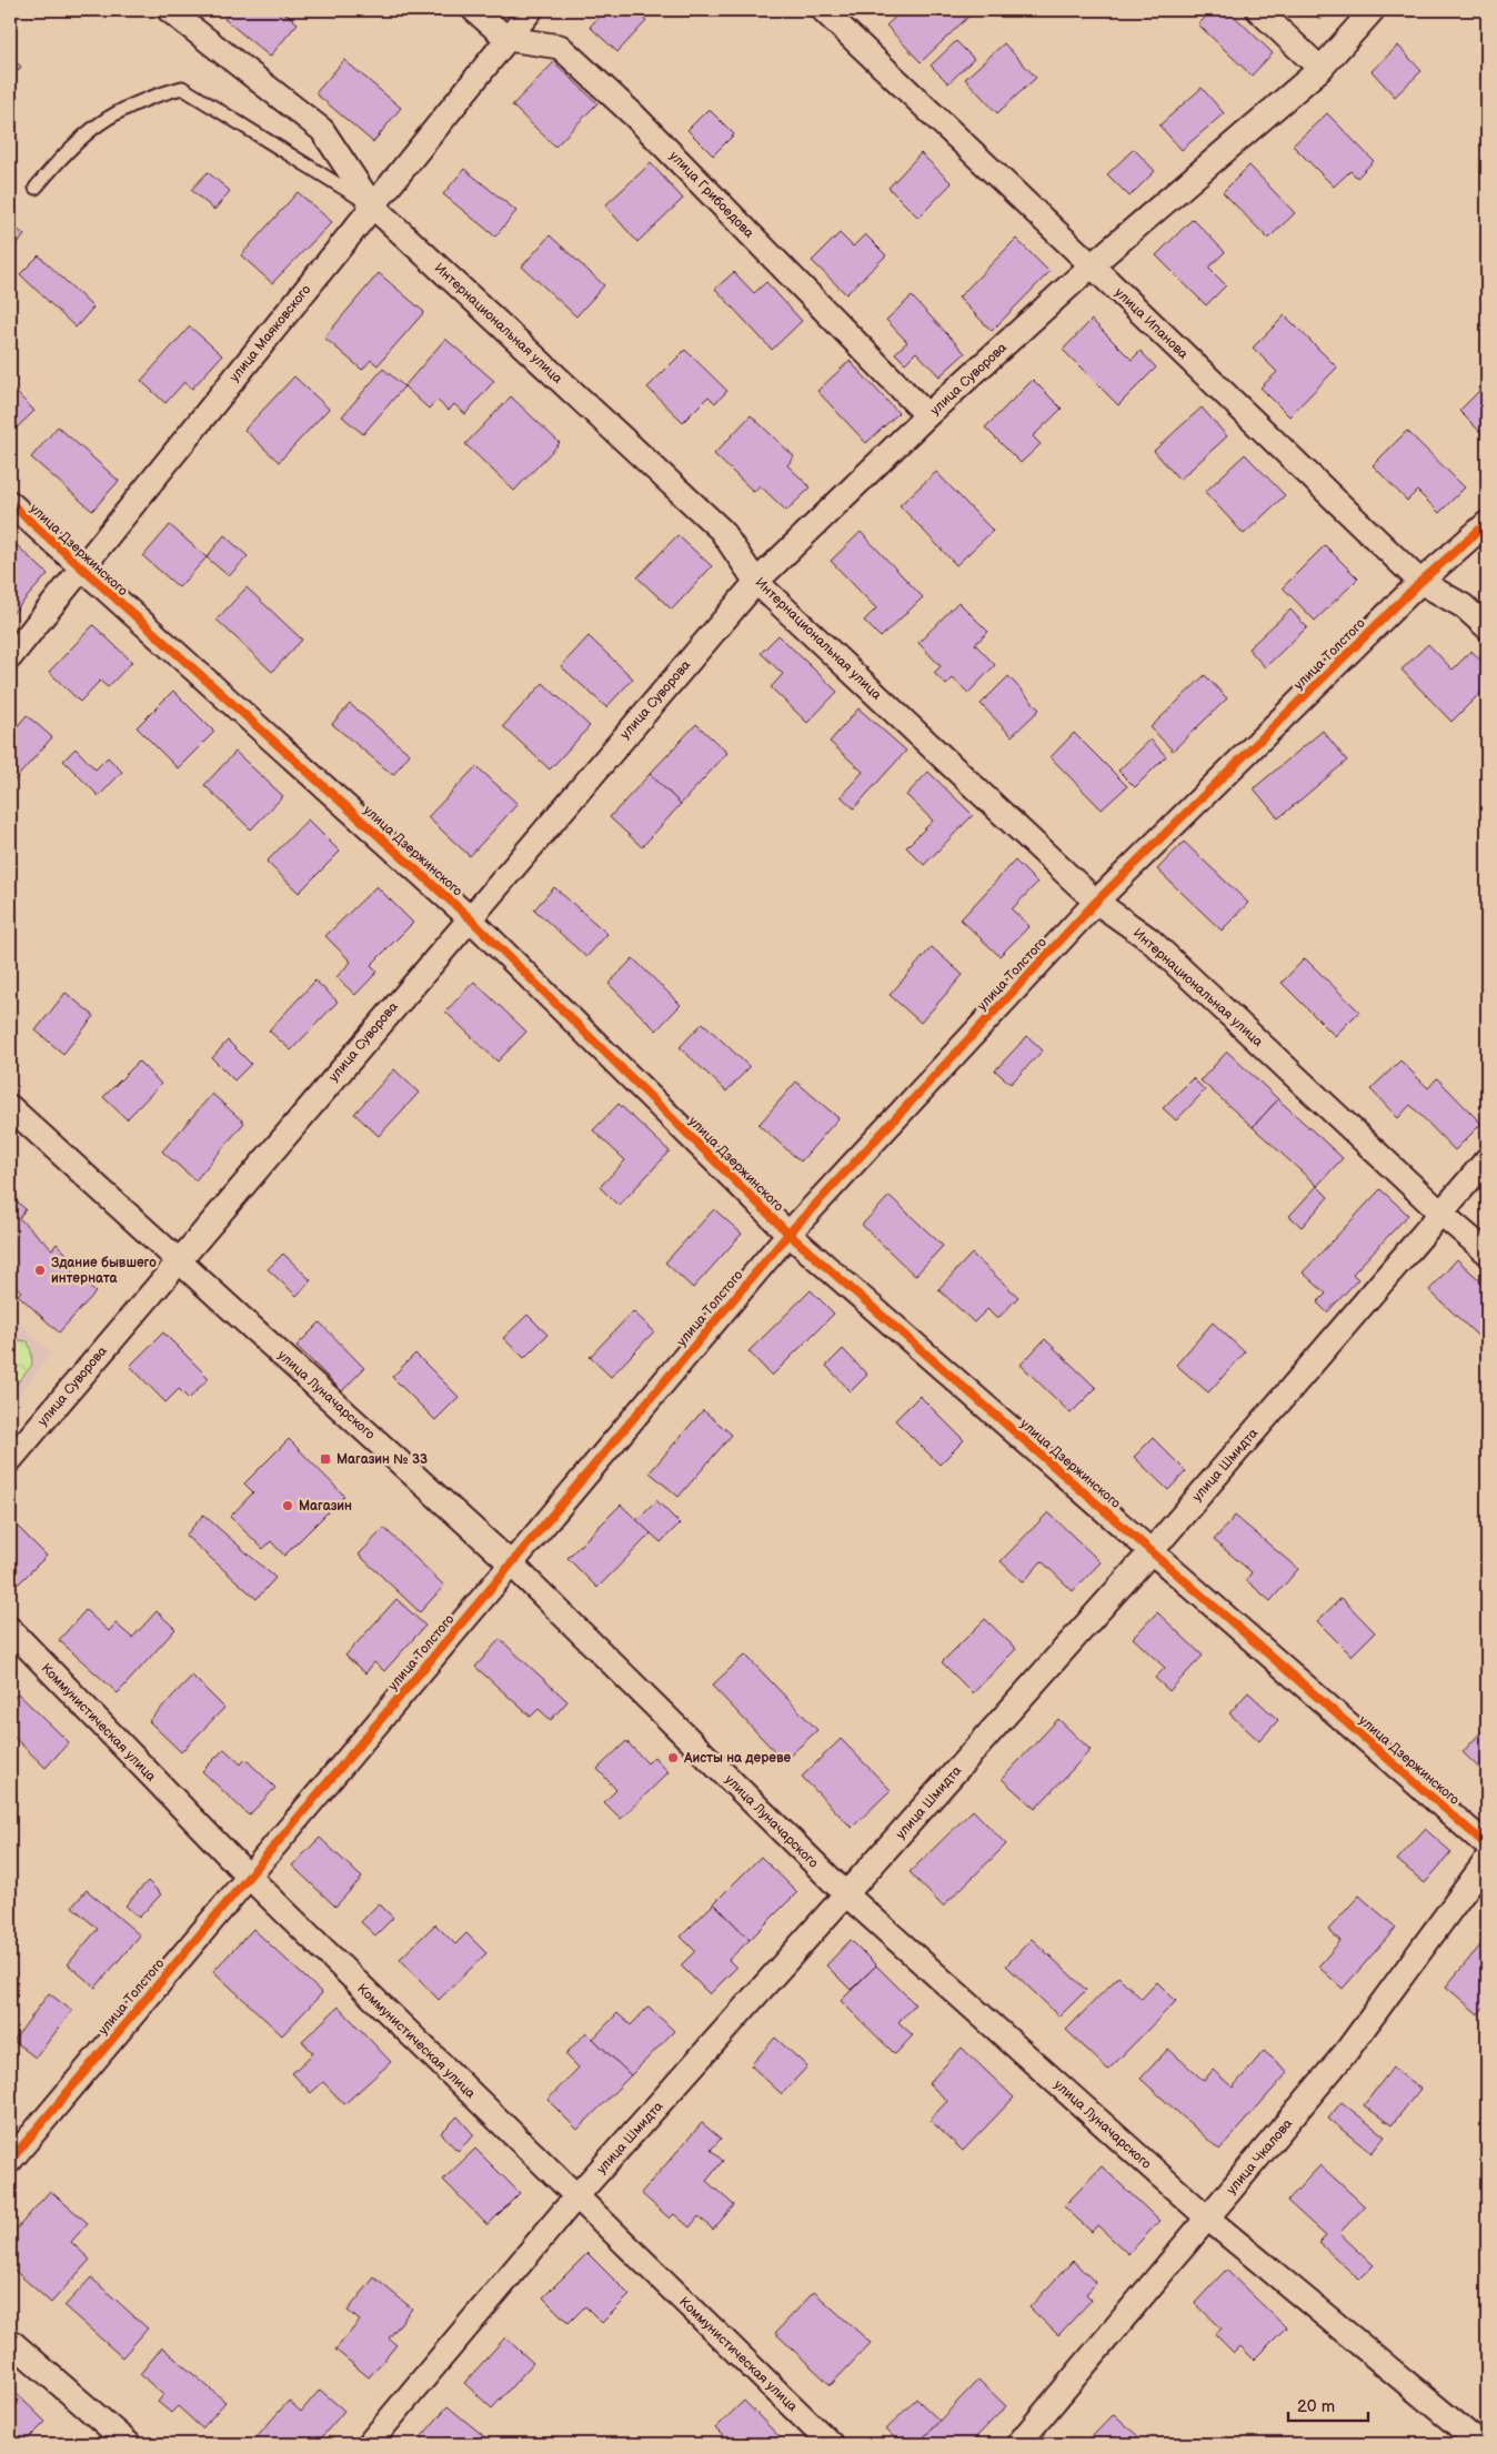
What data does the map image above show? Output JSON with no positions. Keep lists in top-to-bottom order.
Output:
{
  "streets": {
    "street": [
      "улица Грибоедова",
      "Интернациональная улица",
      "улица Ипанова",
      "улица Маяковского",
      "улица Суворова",
      "улица Дзержинского",
      "улица Толстого",
      "улица Луначарского",
      "улица Шмидта",
      "Коммунистическая улица",
      "улица Чкалова"
    ]
  },
  "crossings": [
    ["улица Грибоедова", "улица Маяковского"],
    ["улица Грибоедова", "улица Суворова"],
    ["Интернациональная улица", "улица Маяковского"],
    ["Интернациональная улица", "улица Суворова"],
    ["Интернациональная улица", "улица Толстого"],
    ["Интернациональная улица", "улица Шмидта"],
    ["улица Ипанова", "улица Суворова"],
    ["улица Ипанова", "улица Толстого"],
    ["улица Маяковского", "улица Дзержинского"],
    ["улица Суворова", "улица Дзержинского"],
    ["улица Суворова", "улица Луначарского"],
    ["улица Дзержинского", "улица Толстого"],
    ["улица Дзержинского", "улица Шмидта"],
    ["улица Толстого", "улица Луначарского"],
    ["улица Толстого", "Коммунистическая улица"],
    ["улица Луначарского", "улица Шмидта"],
    ["улица Луначарского", "улица Чкалова"],
    ["улица Шмидта", "Коммунистическая улица"]
  ],
  "places": {
    "other": ["Здание бывшего интерната", "Магазин", "Аисты на дереве"],
    "transit": ["Магазин № 33"]
  },
  "scale_bar": "20 m"
}
